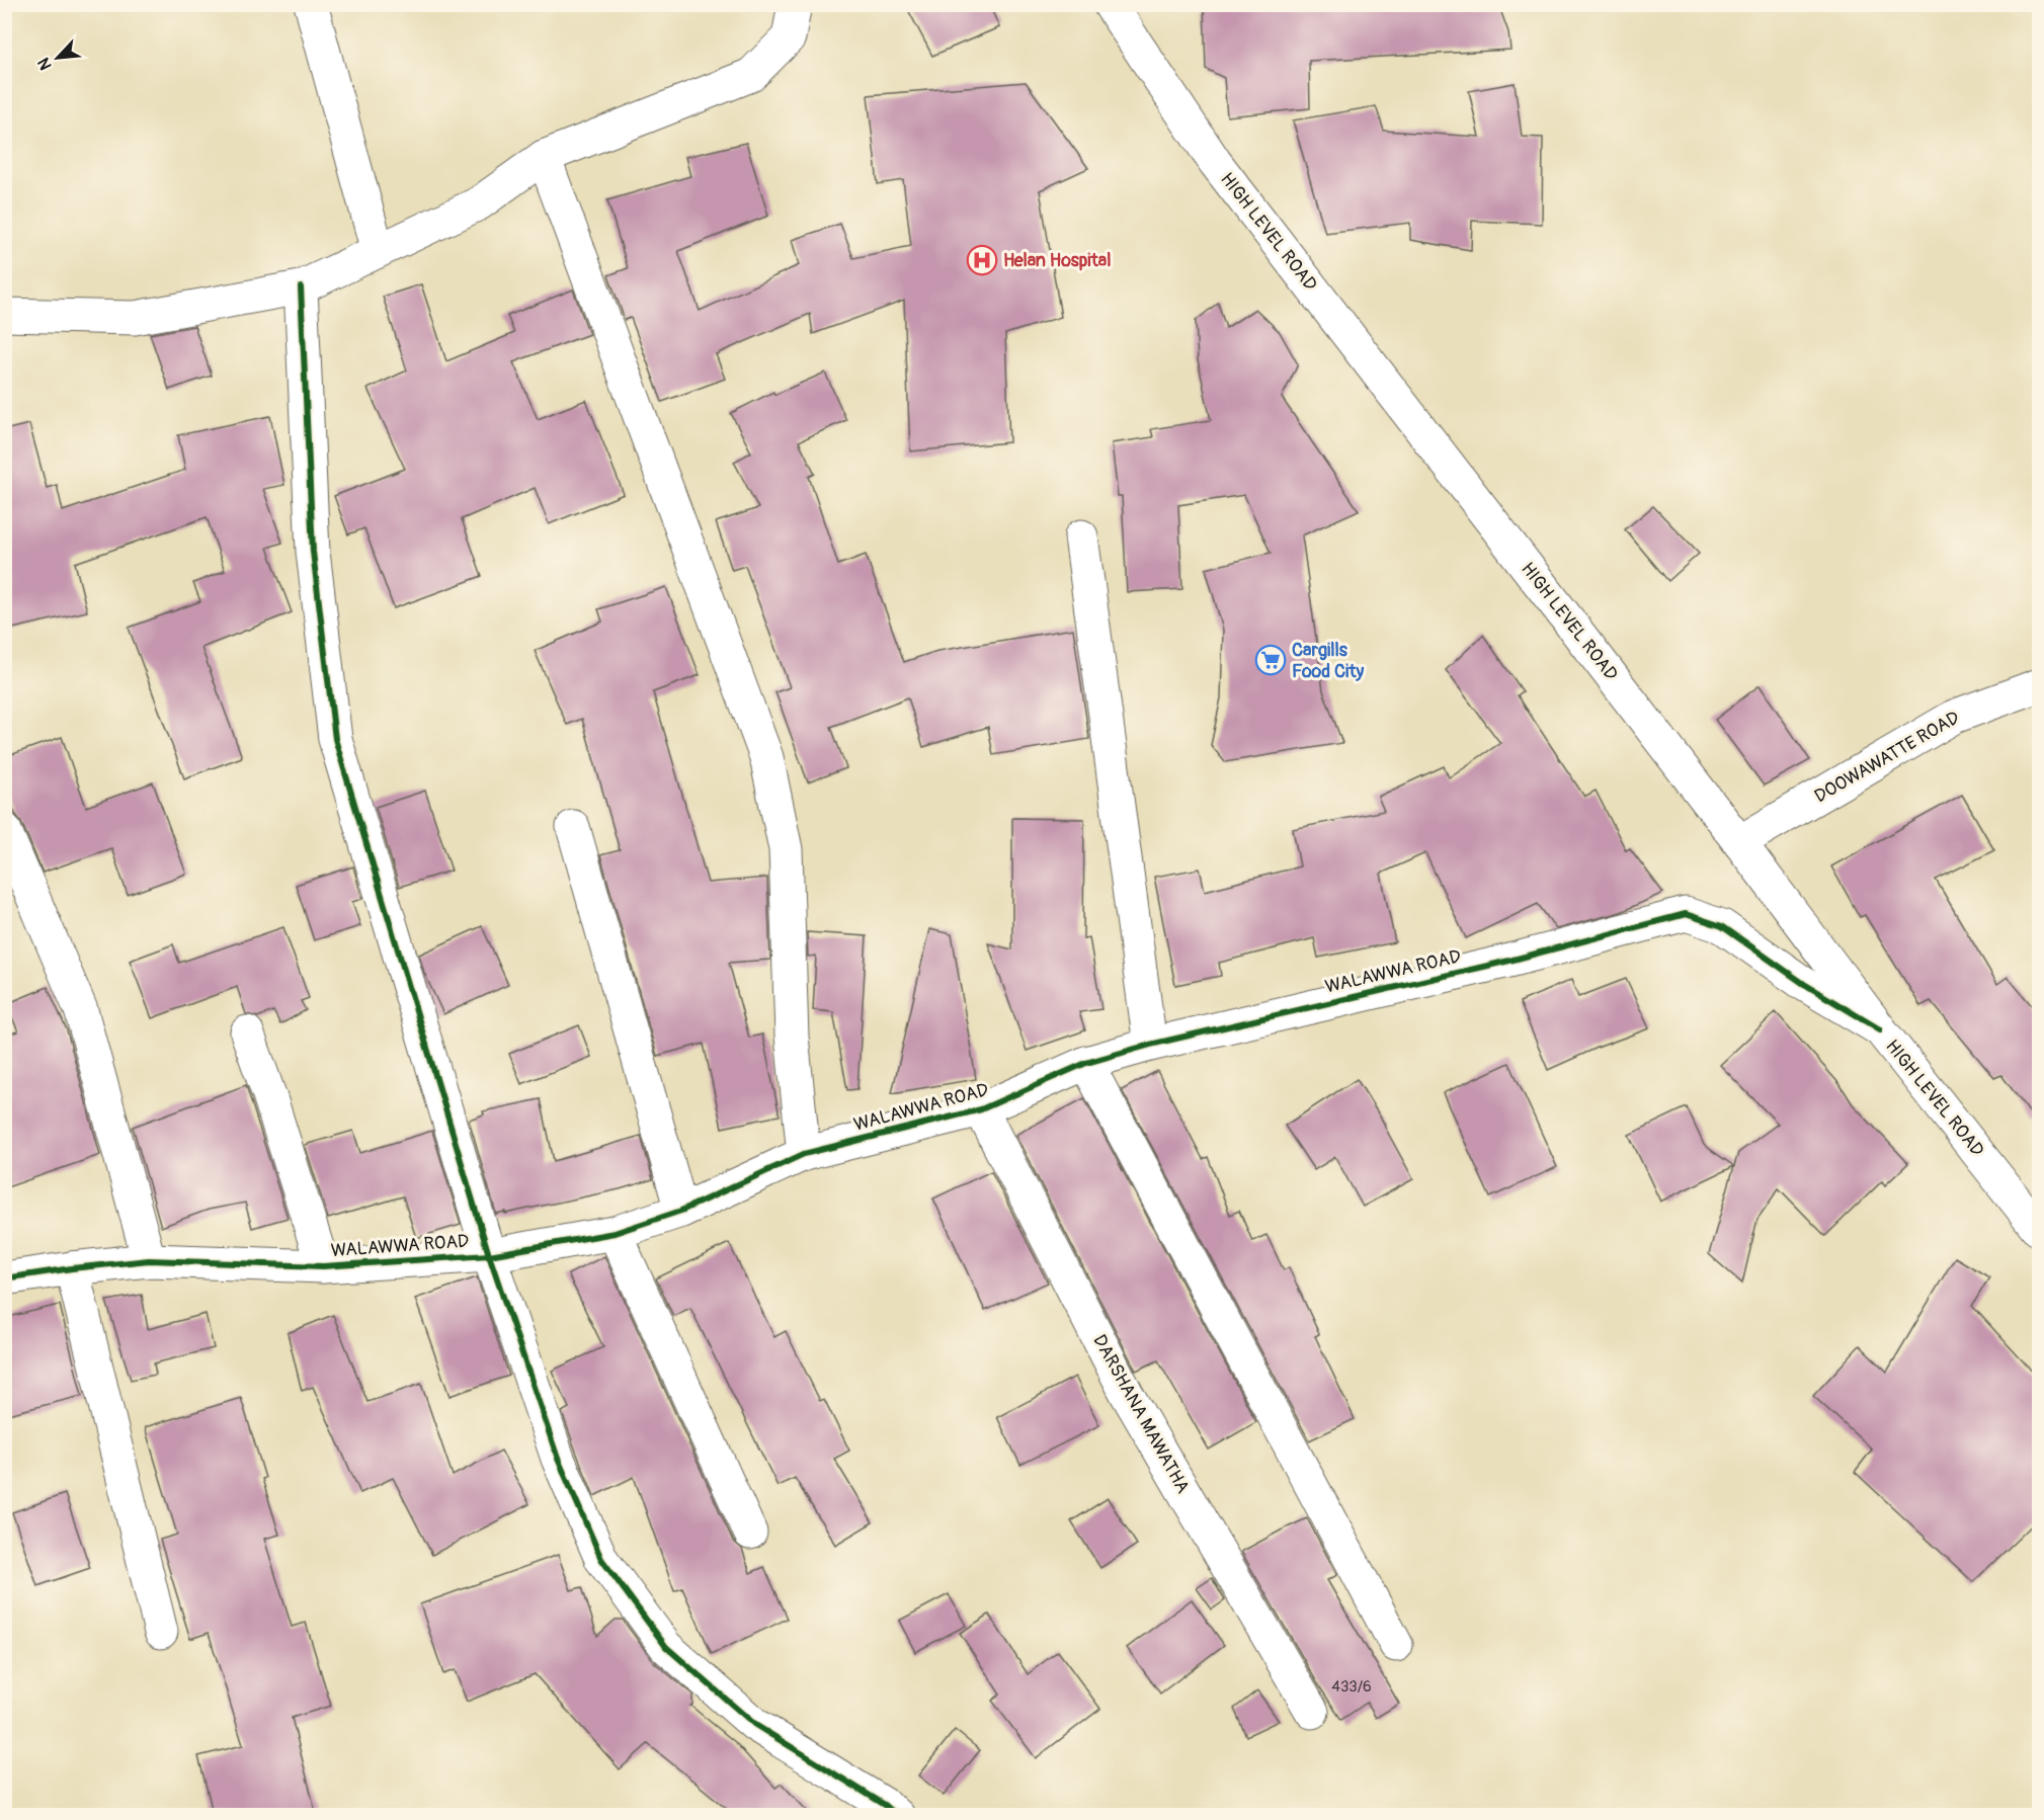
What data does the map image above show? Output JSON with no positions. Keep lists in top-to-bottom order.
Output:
{
  "streets": {
    "main road": [
      "HIGH LEVEL ROAD",
      "DOOWAWATTE ROAD",
      "WALAWWA ROAD",
      "DARSHANA MAWATHA"
    ]
  },
  "crossings": [
    ["HIGH LEVEL ROAD", "DOOWAWATTE ROAD"],
    ["HIGH LEVEL ROAD", "WALAWWA ROAD"],
    ["WALAWWA ROAD", "DARSHANA MAWATHA"]
  ],
  "places": {
    "hospital": ["Helan Hospital"],
    "supermarket": ["Cargills Food City"]
  },
  "house_numbers": ["433/6"],
  "north": "bottom left"
}
